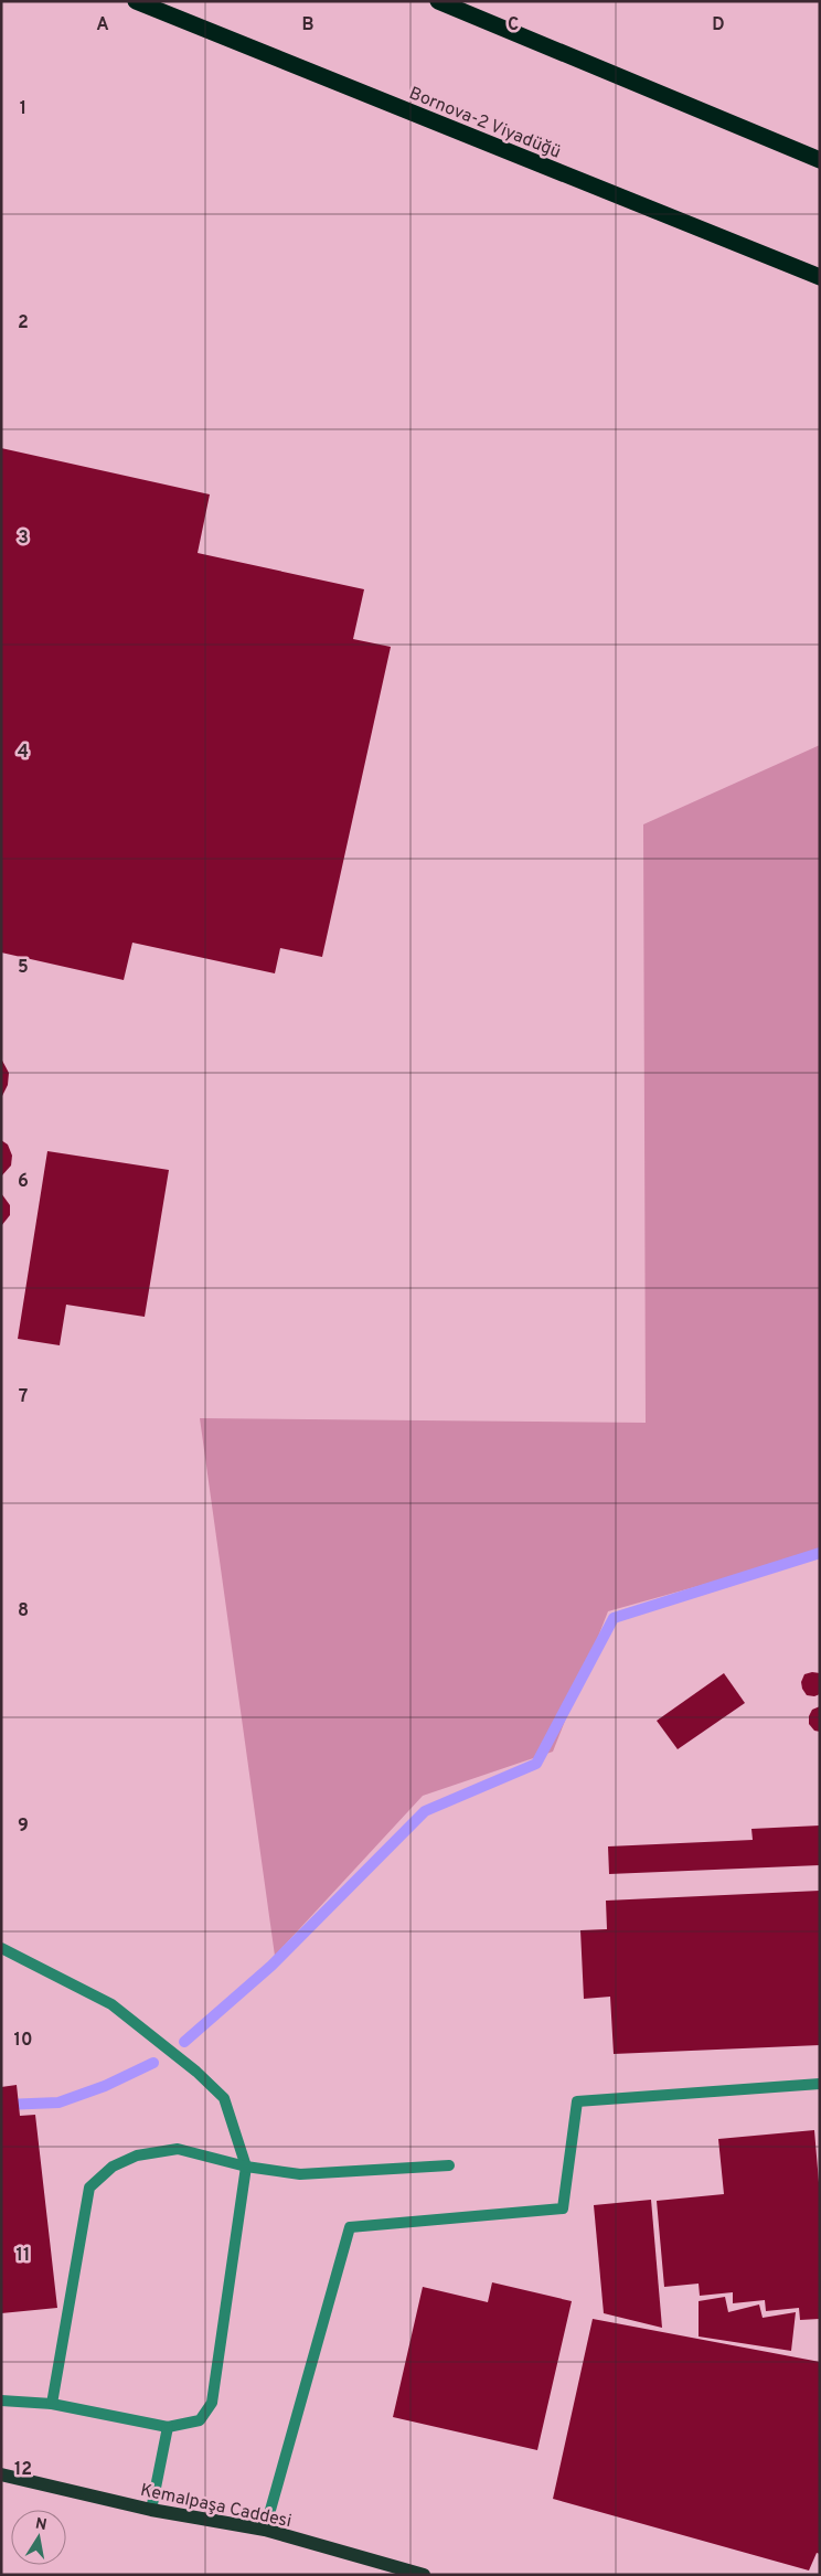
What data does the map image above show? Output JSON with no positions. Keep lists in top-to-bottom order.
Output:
{
  "streets": {
    "highway": ["Bornova-2 Viyadüğü"],
    "main road": ["Kemalpaşa Caddesi"]
  },
  "north": "top",
  "grid": {
    "columns": [
      "A",
      "B",
      "C",
      "D"
    ],
    "rows": [
      "1",
      "2",
      "3",
      "4",
      "5",
      "6",
      "7",
      "8",
      "9",
      "10",
      "11",
      "12"
    ]
  }
}
